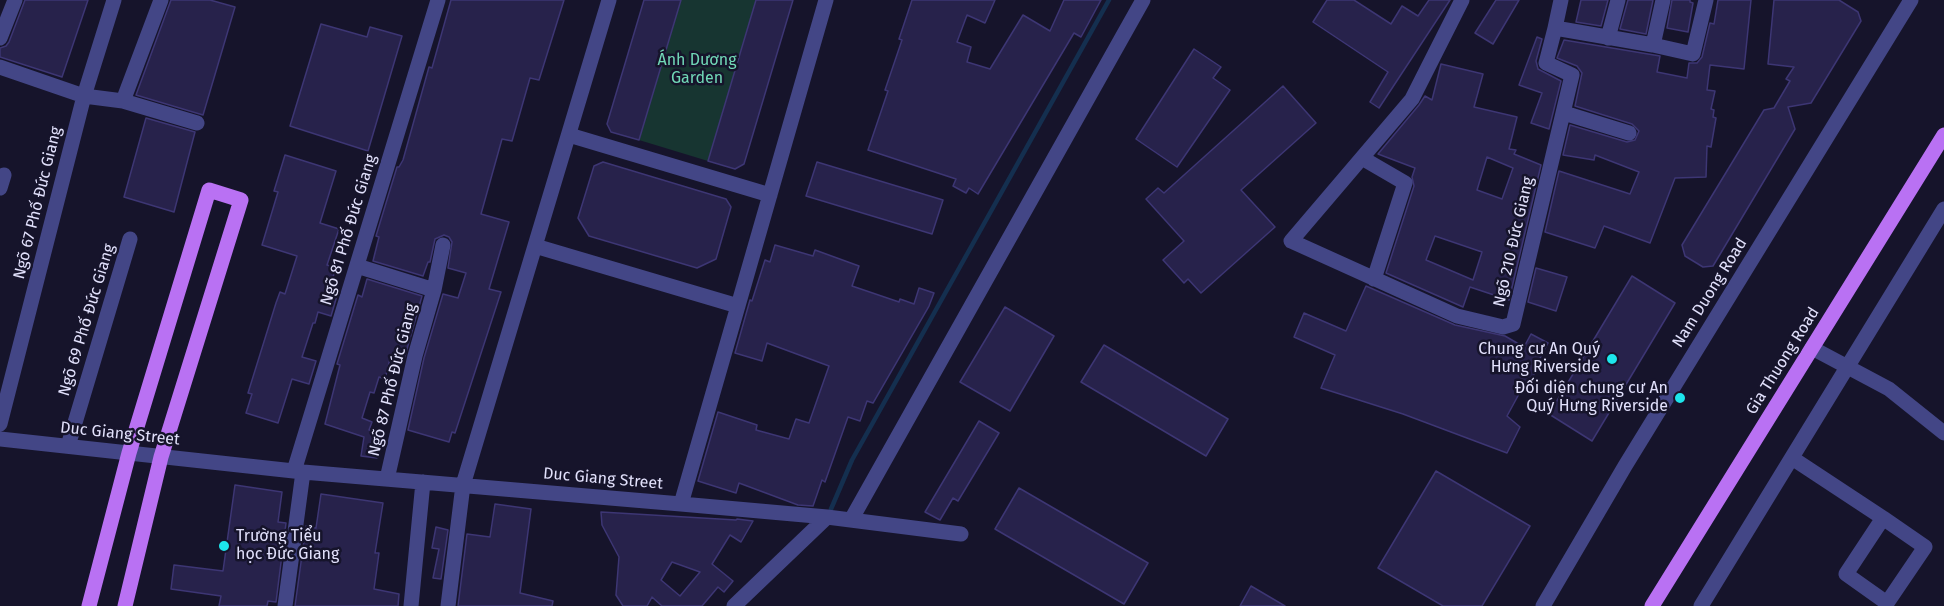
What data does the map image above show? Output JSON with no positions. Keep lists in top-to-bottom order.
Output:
{
  "streets": {
    "main road": ["Gia Thuong Road"],
    "street": [
      "Ngõ 67 Phố Đức Giang",
      "Ngõ 81 Phố Đức Giang",
      "Ngõ 210 Đức Giang",
      "Nam Duong Road",
      "Ngõ 69 Phố Đức Giang",
      "Ngõ 87 Phố Đức Giang",
      "Duc Giang Street"
    ]
  },
  "crossings": [
    ["Ngõ 81 Phố Đức Giang", "Duc Giang Street"],
    ["Ngõ 69 Phố Đức Giang", "Duc Giang Street"],
    ["Ngõ 87 Phố Đức Giang", "Duc Giang Street"]
  ],
  "parks": ["Ánh Dương Garden"],
  "places": ["Chung cư An Quý Hưng Riverside", "Đối diện chung cư An Quý Hưng Riverside", "Trường Tiểu học Đức Giang"]
}
